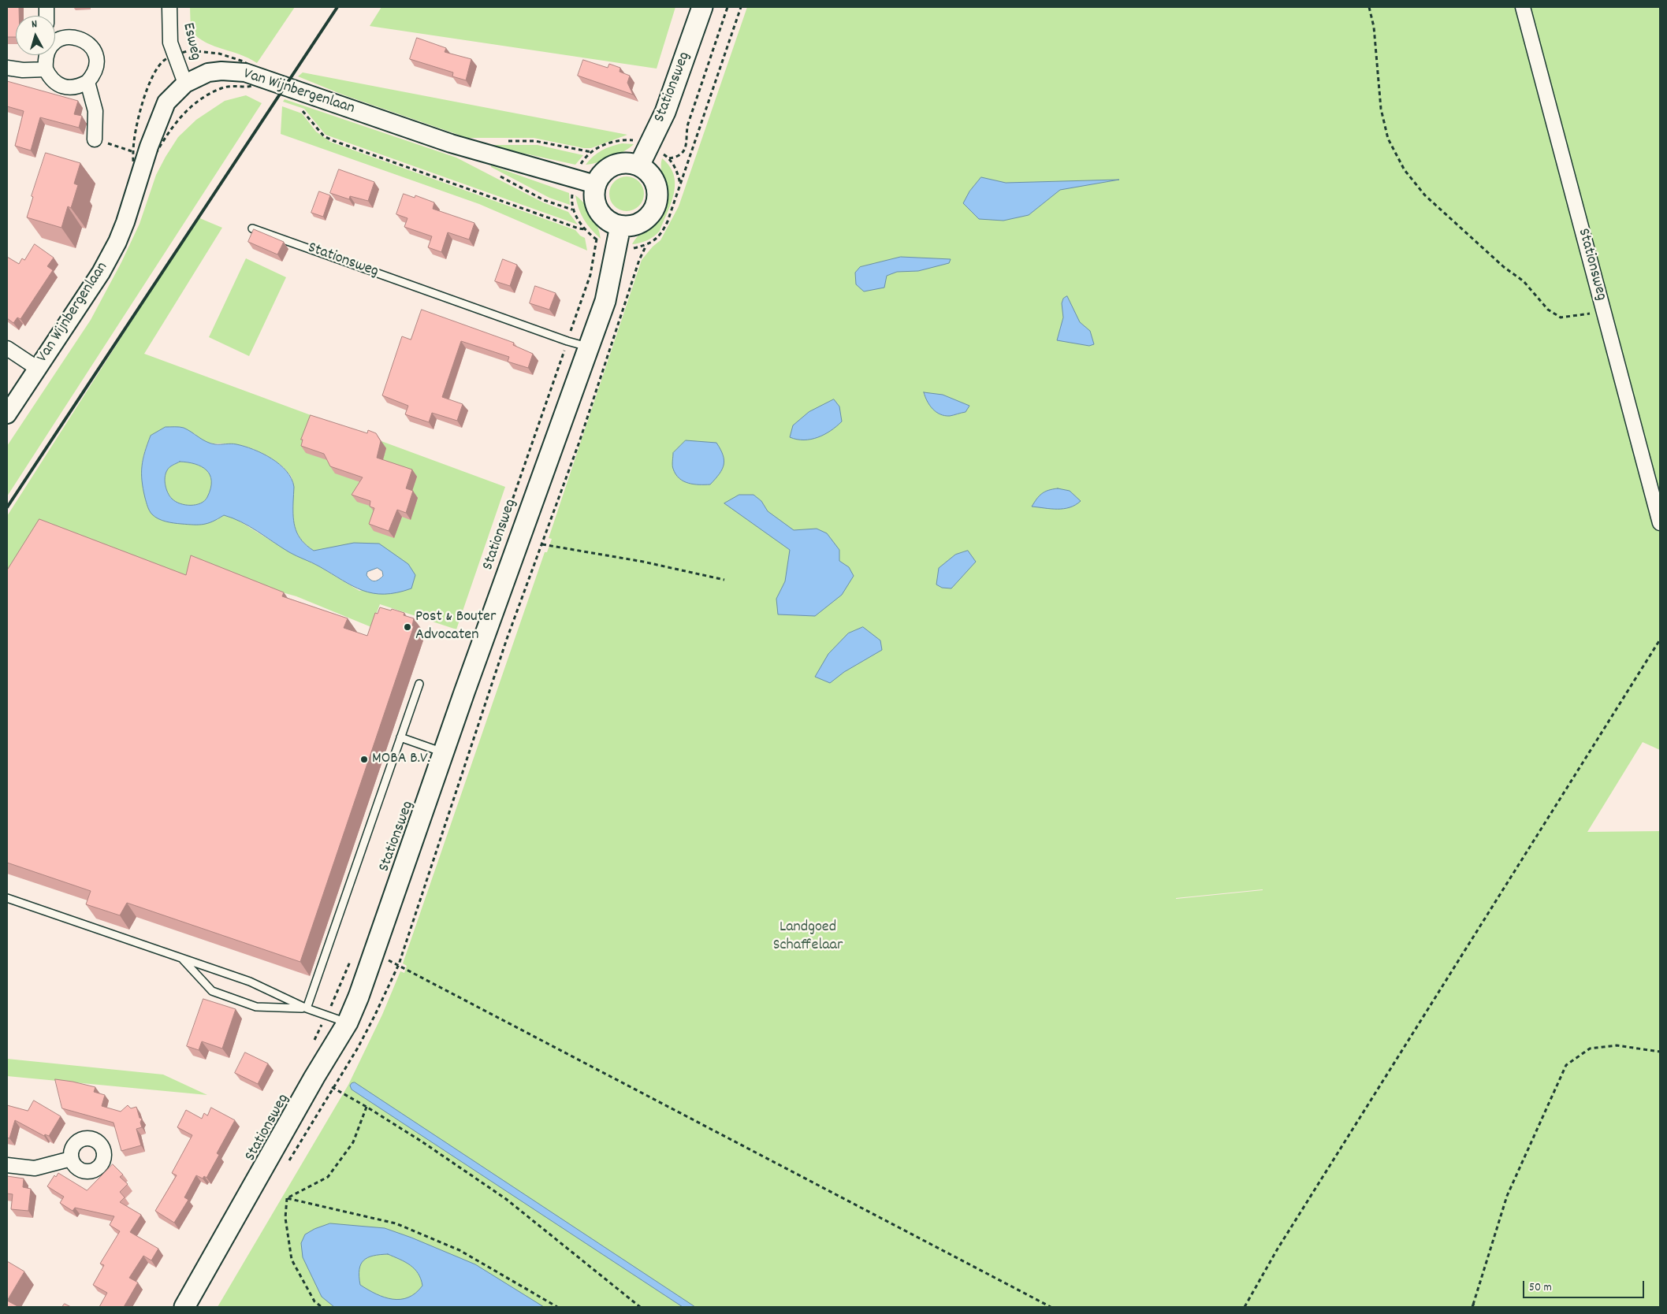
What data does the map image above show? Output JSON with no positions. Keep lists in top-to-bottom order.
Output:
{
  "streets": {
    "main road": ["Stationsweg"],
    "street": ["Esweg", "Van Wijnbergenlaan"]
  },
  "crossings": [
    ["Esweg", "Van Wijnbergenlaan"],
    ["Stationsweg", "Van Wijnbergenlaan"]
  ],
  "parks": ["Landgoed Schaffelaar"],
  "places": ["Post & Bouter Advocaten", "MOBA B.V."],
  "scale_bar": "50 m",
  "north": "top"
}
